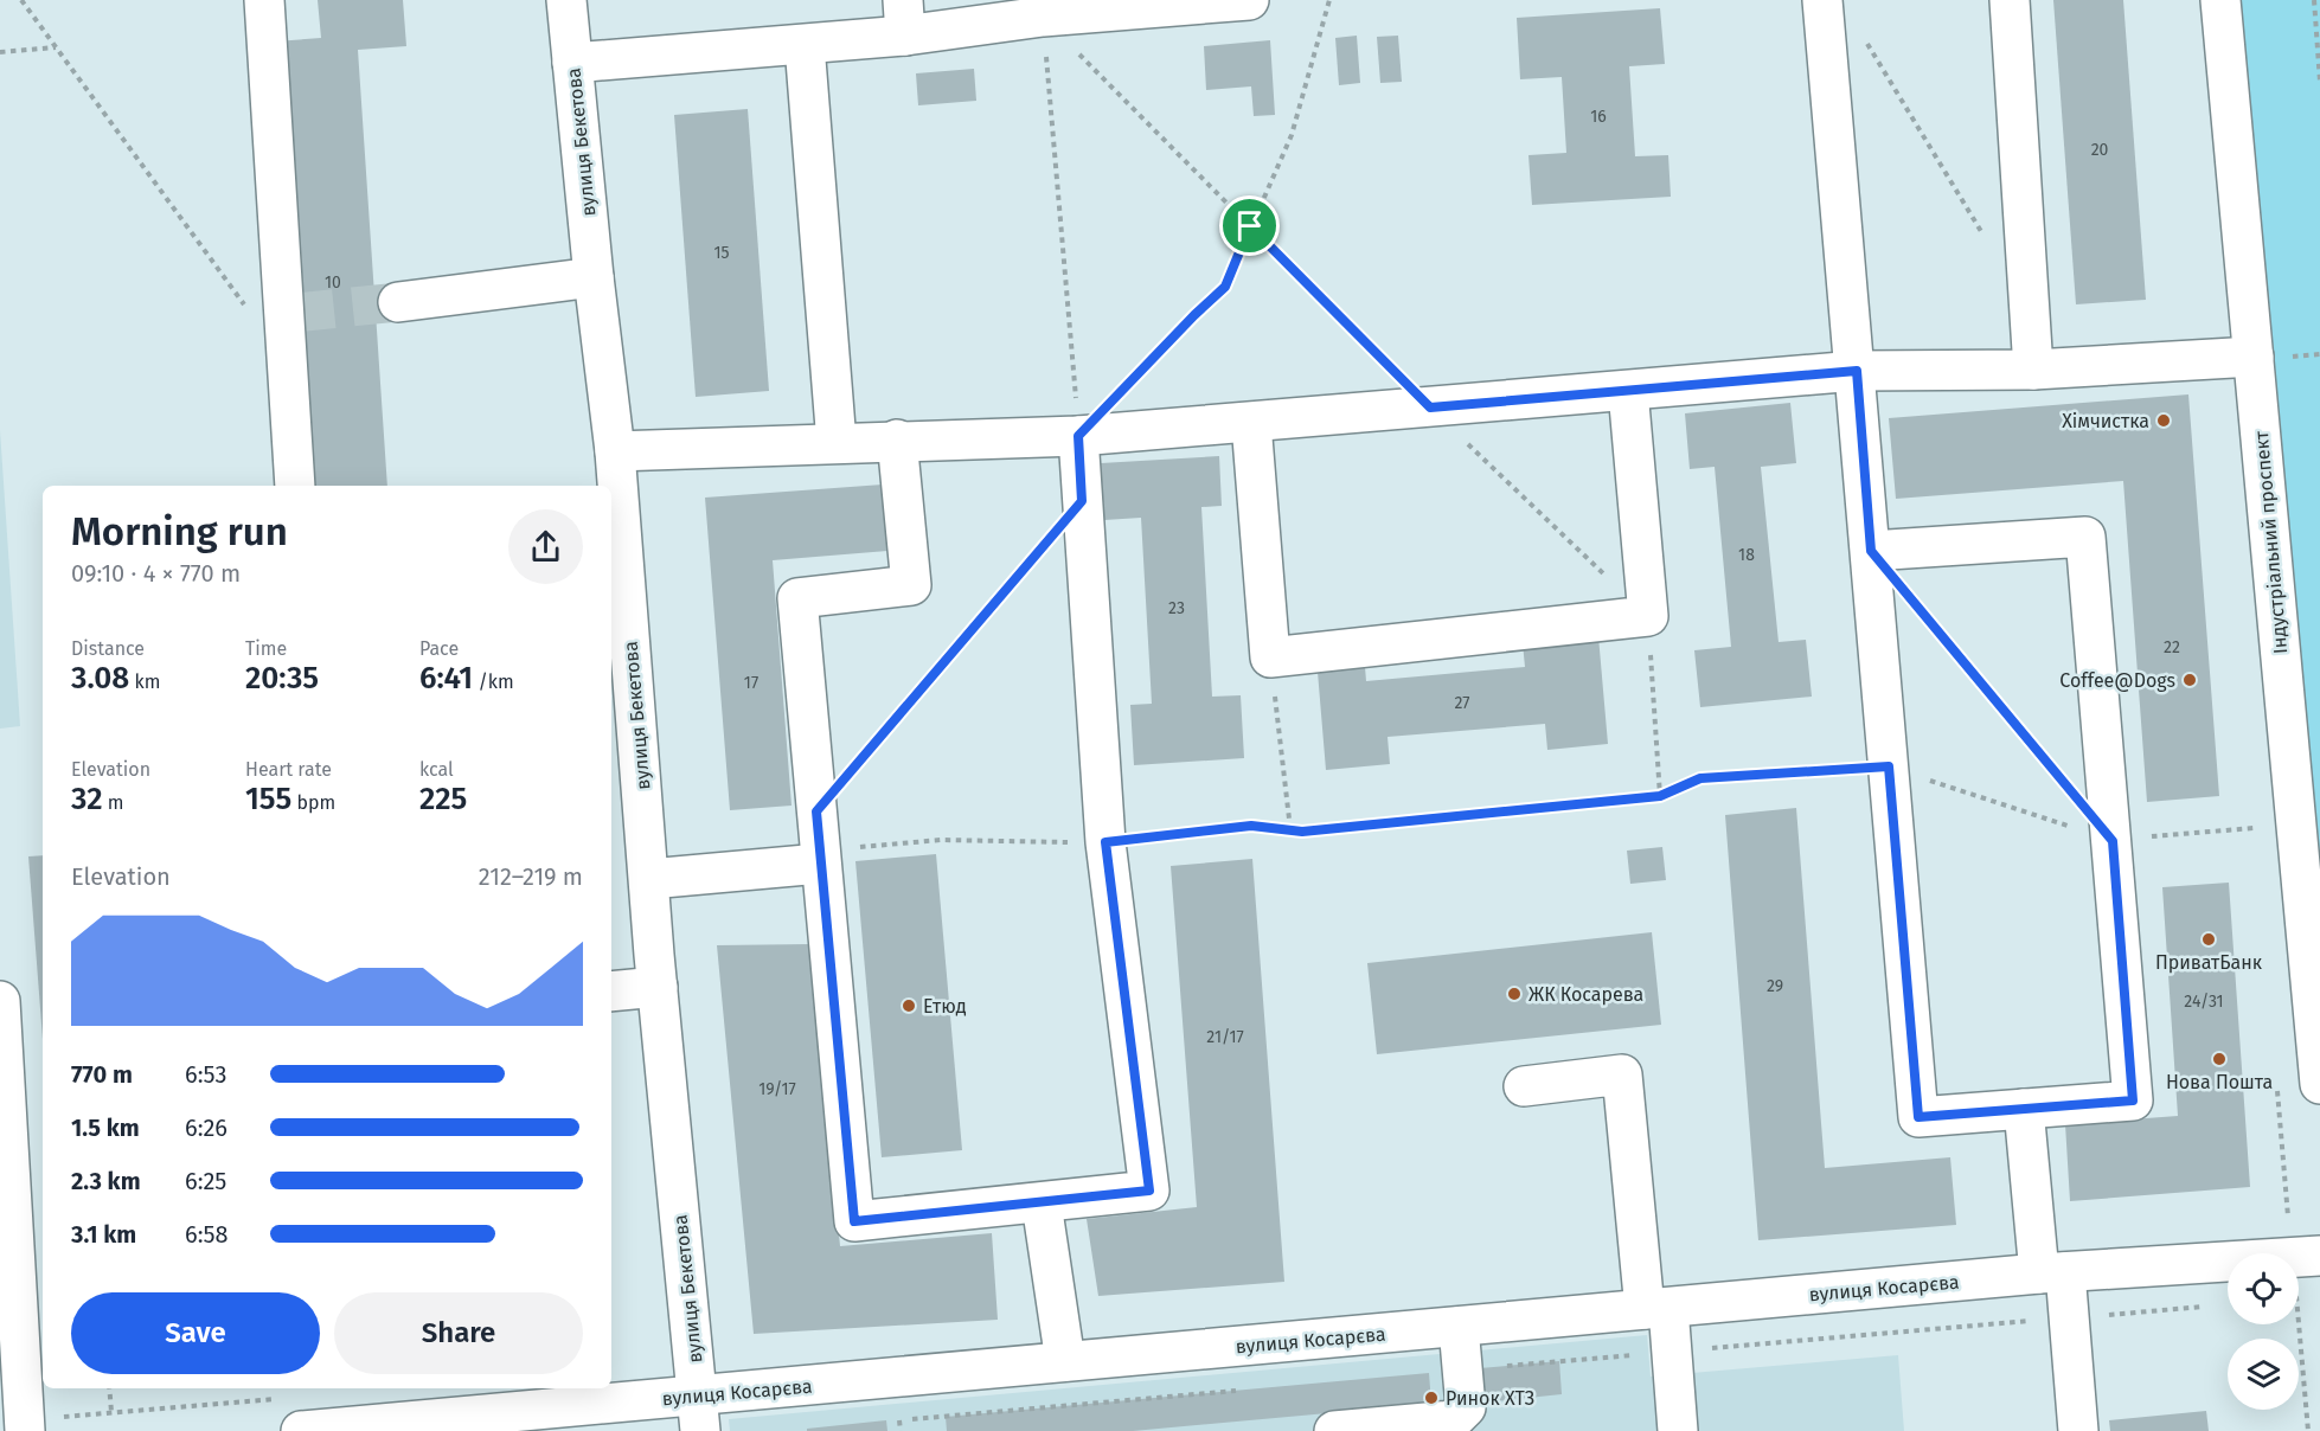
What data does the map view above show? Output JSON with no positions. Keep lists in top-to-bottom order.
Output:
{
  "streets": {
    "street": ["вулиця Бекетова", "Індустріальний проспект", "вулиця Косарєва"]
  },
  "crossings": [
    ["вулиця Бекетова", "вулиця Косарєва"]
  ],
  "places": [
    "Хімчистка",
    "Coffee@Dogs",
    "ПриватБанк",
    "ЖК Косарева",
    "Етюд",
    "Нова Пошта",
    "Ринок ХТЗ"
  ],
  "house_numbers": [
    "16",
    "20",
    "15",
    "10",
    "18",
    "23",
    "22",
    "17",
    "27",
    "29",
    "24/31",
    "21/17",
    "19/17"
  ],
  "page": {
    "heading": ["Morning run", "09:10 · 4 × 770 m"],
    "stats": [
      ["Distance", "3.08 km"],
      ["Time", "20:35"],
      ["Pace", "6:41 /km"],
      ["Elevation", "32 m"],
      ["Heart rate", "155 bpm"],
      ["kcal", "225"]
    ],
    "chart": ["Elevation", "212–219 m"],
    "list": [
      {
        "name": "770 m",
        "note": "6:53"
      },
      {
        "name": "1.5 km",
        "note": "6:26"
      },
      {
        "name": "2.3 km",
        "note": "6:25"
      },
      {
        "name": "3.1 km",
        "note": "6:58"
      }
    ],
    "buttons": ["Save", "Share"]
  }
}
